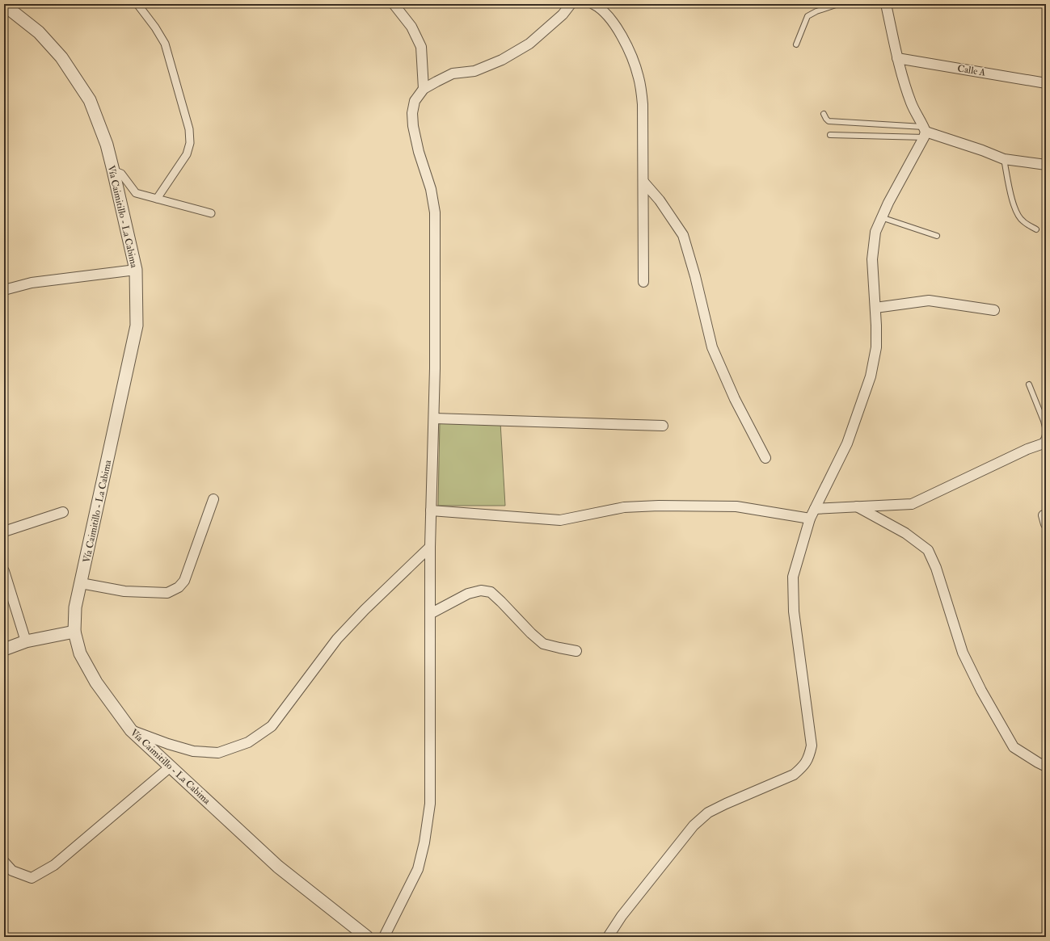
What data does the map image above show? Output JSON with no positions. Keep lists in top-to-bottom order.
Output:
{
  "streets": {
    "street": ["Calle A", "Vía Caimitillo - La Cabima"]
  }
}
